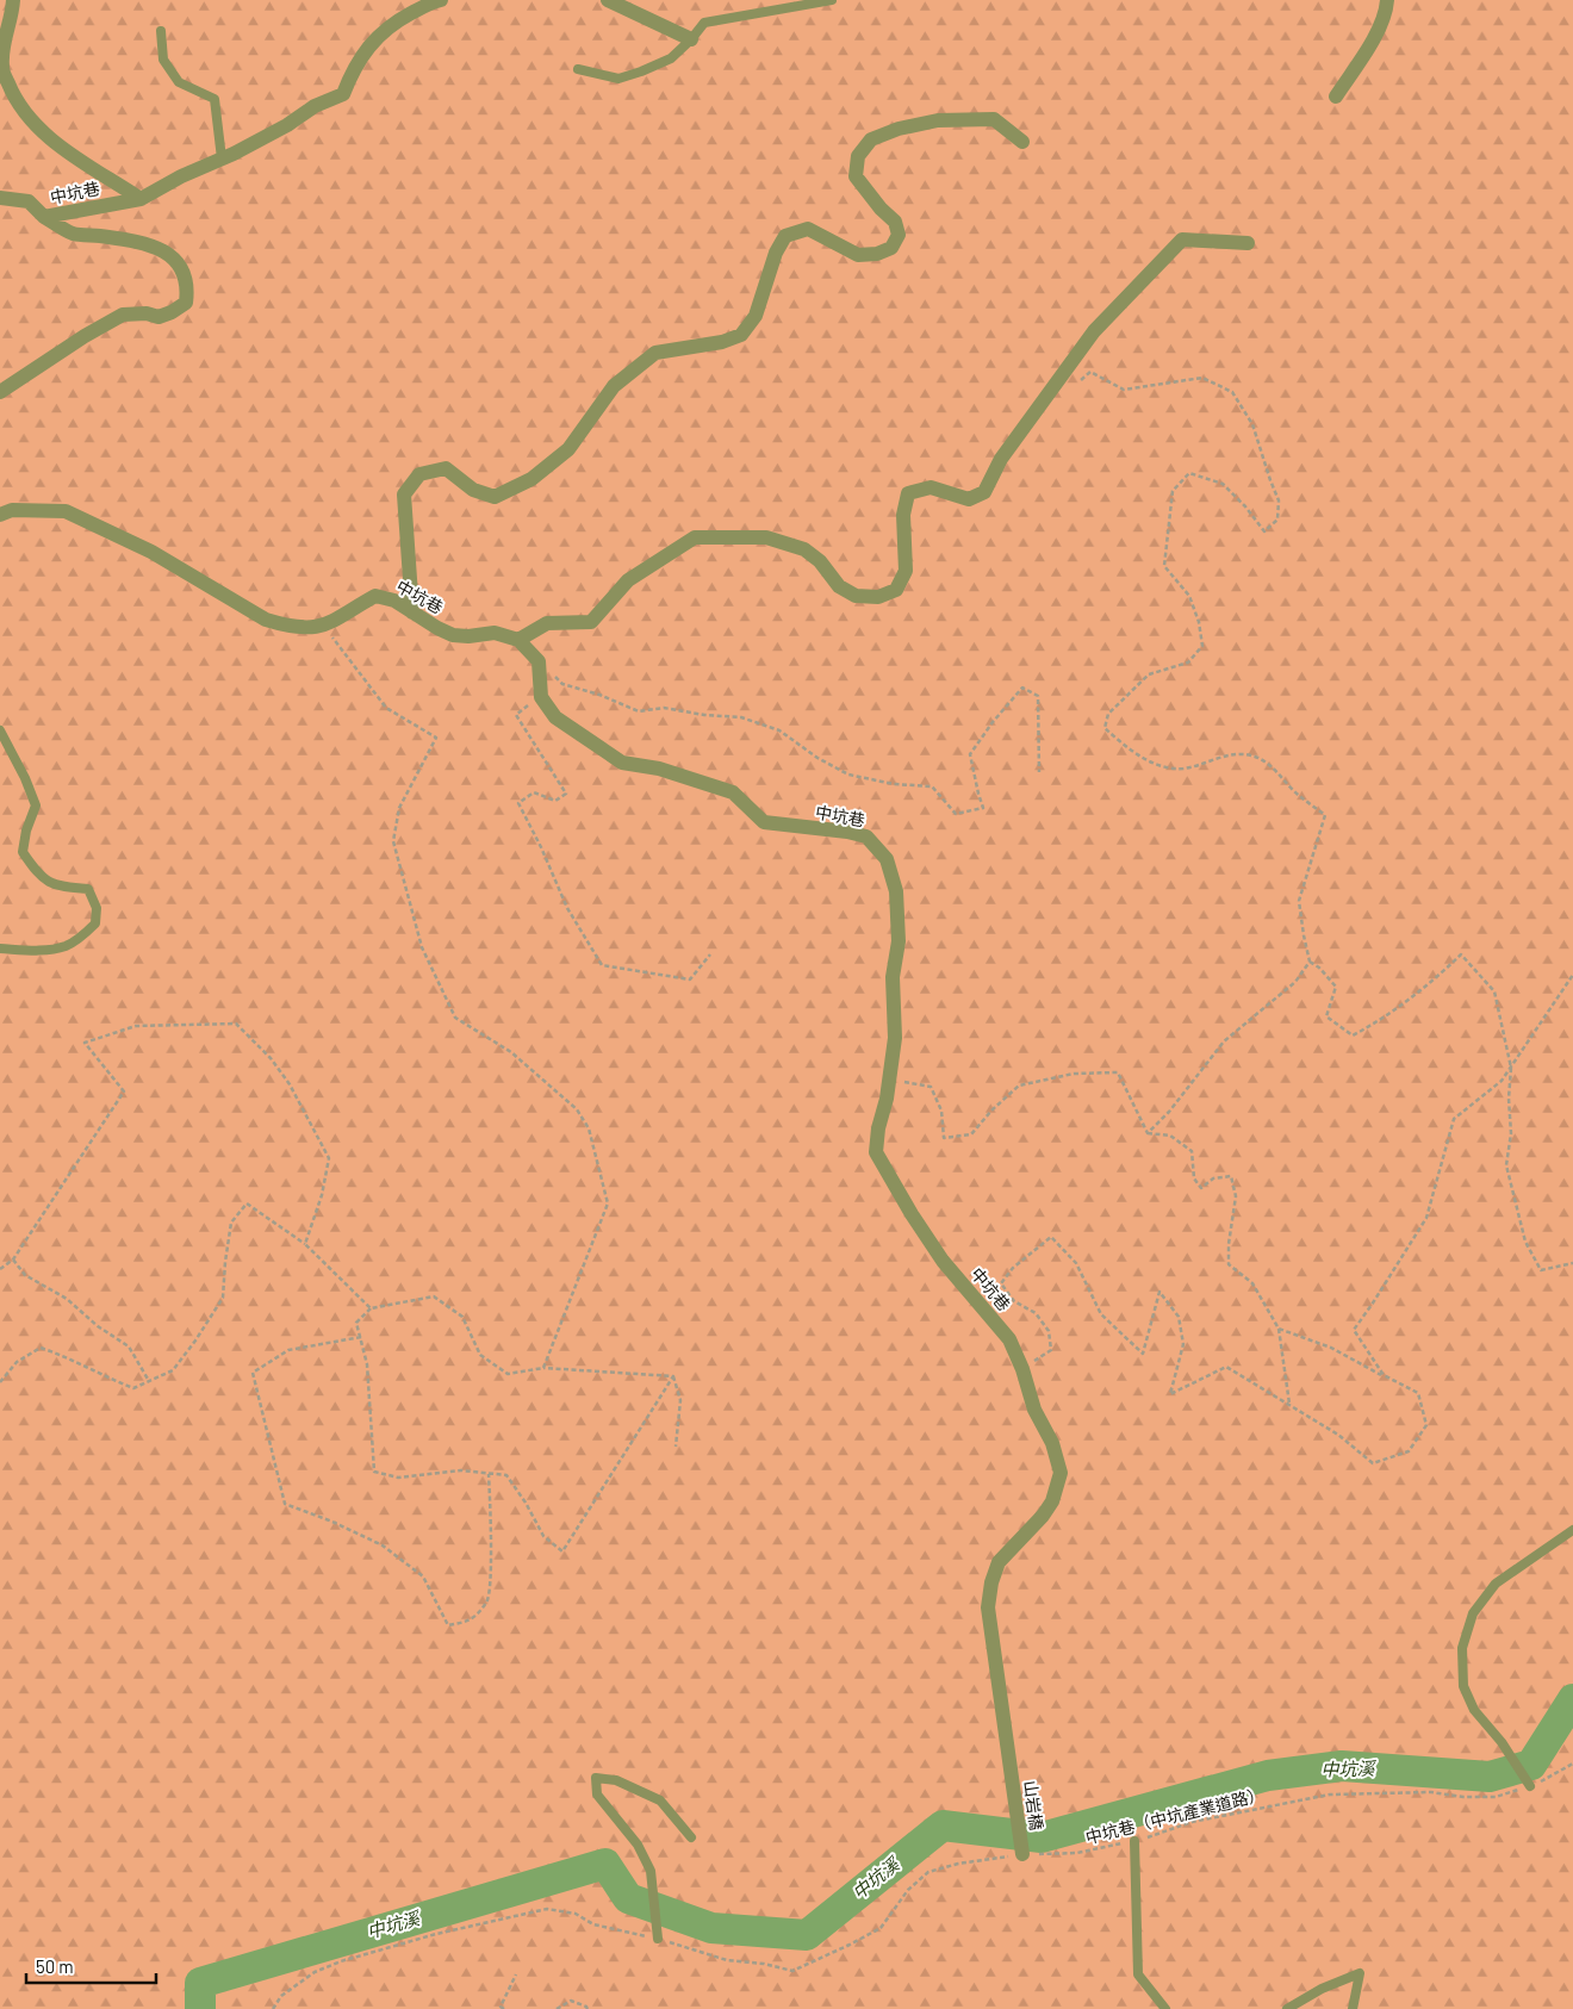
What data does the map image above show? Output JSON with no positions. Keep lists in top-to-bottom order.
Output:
{
  "streets": {
    "street": ["中坑巷", "山岩橋"],
    "path": ["中坑巷（中坑產業道路）"]
  },
  "crossings": [
    ["中坑巷", "山岩橋"],
    ["山岩橋", "中坑巷（中坑產業道路）"]
  ],
  "water": ["中坑溪"],
  "scale_bar": "50 m"
}
